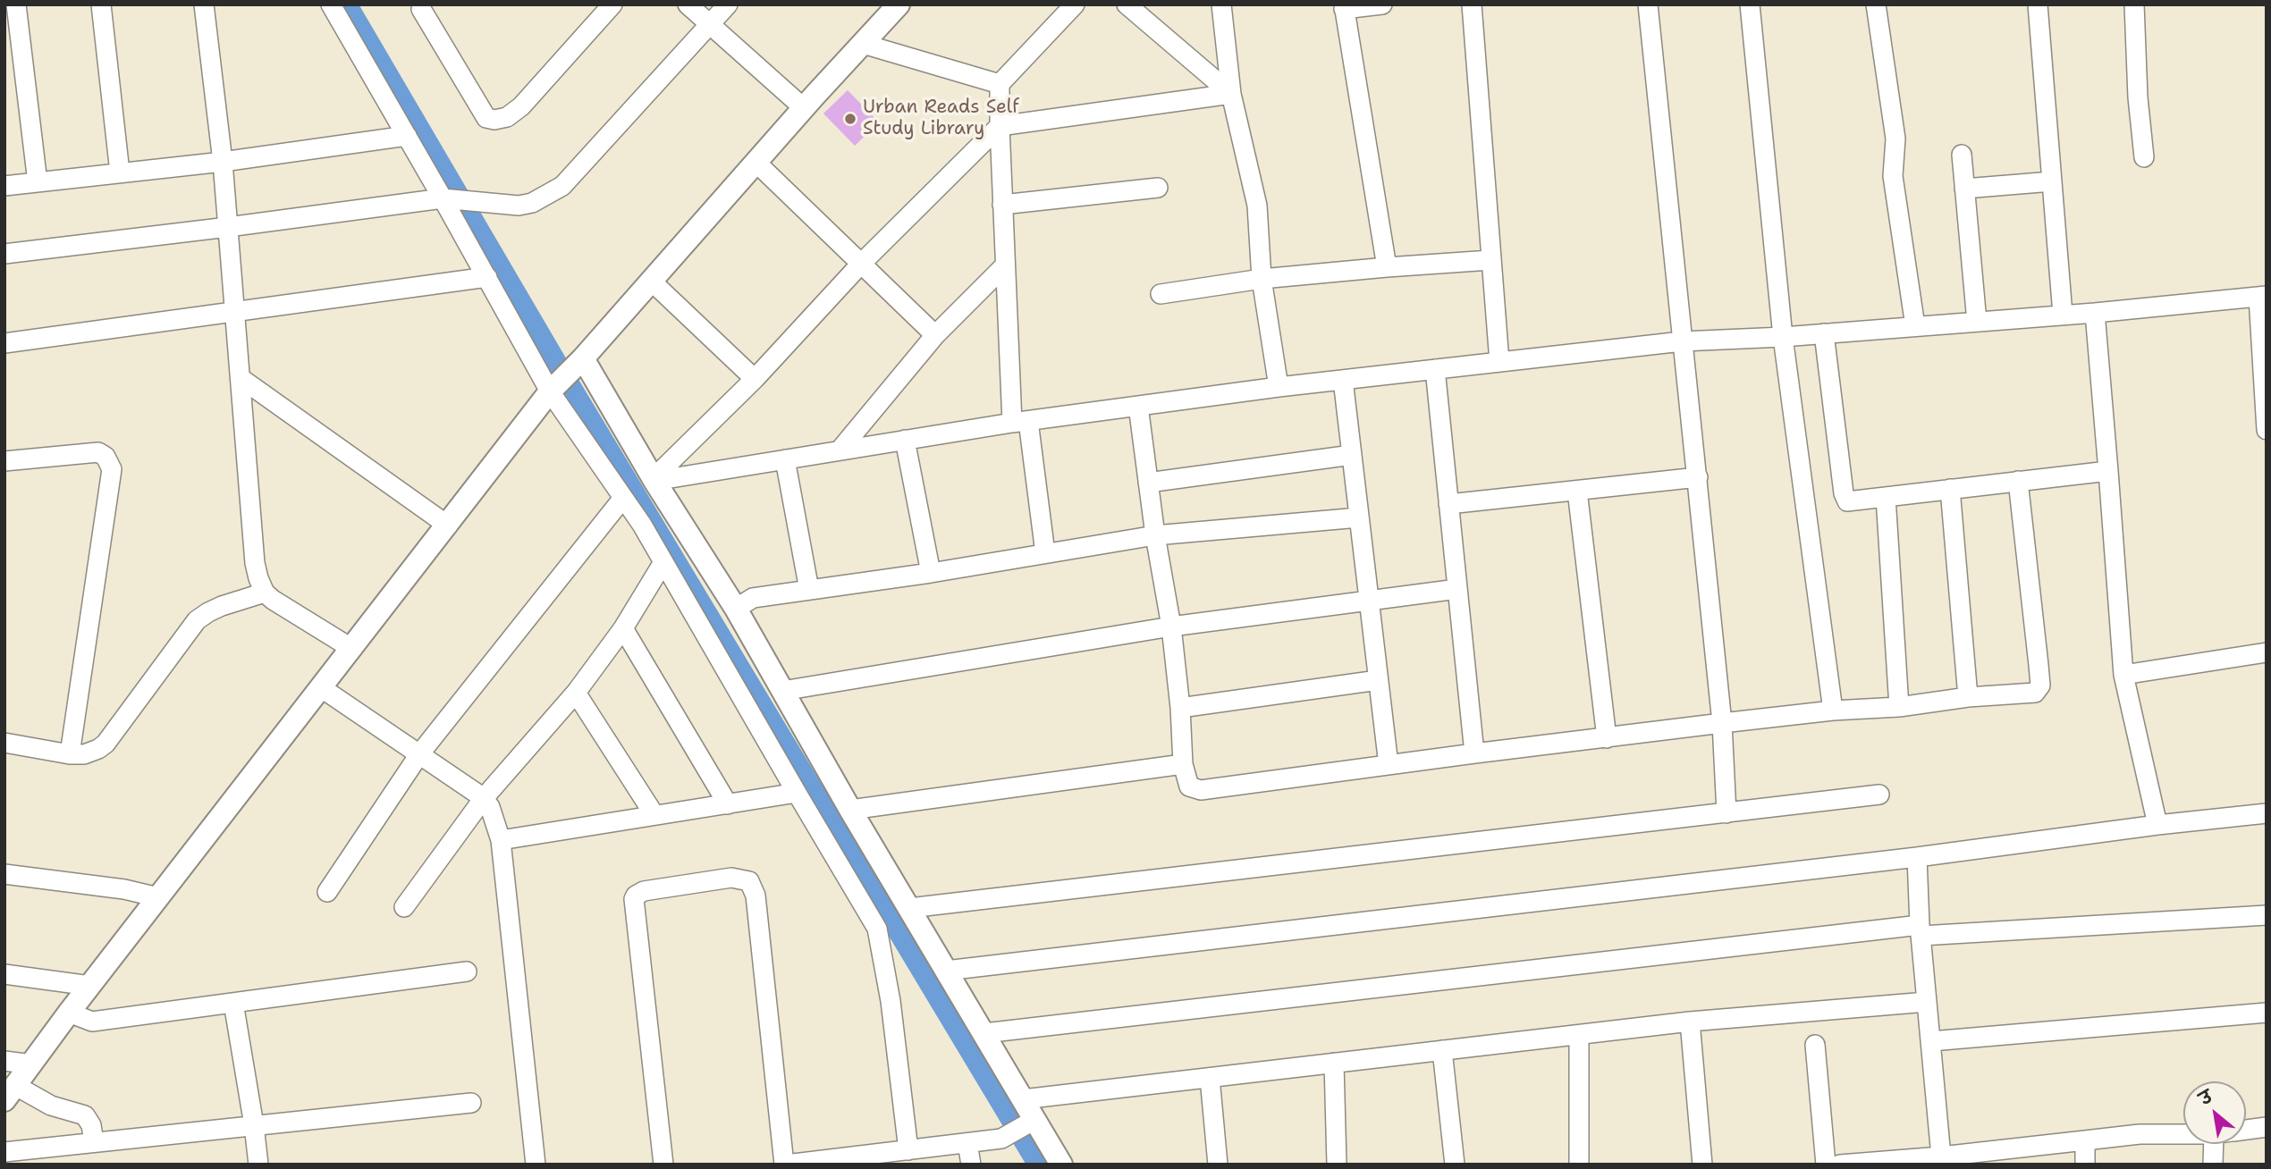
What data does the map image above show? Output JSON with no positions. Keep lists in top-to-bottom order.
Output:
{
  "places": ["Urban Reads Self Study Library"],
  "north": "top left"
}
